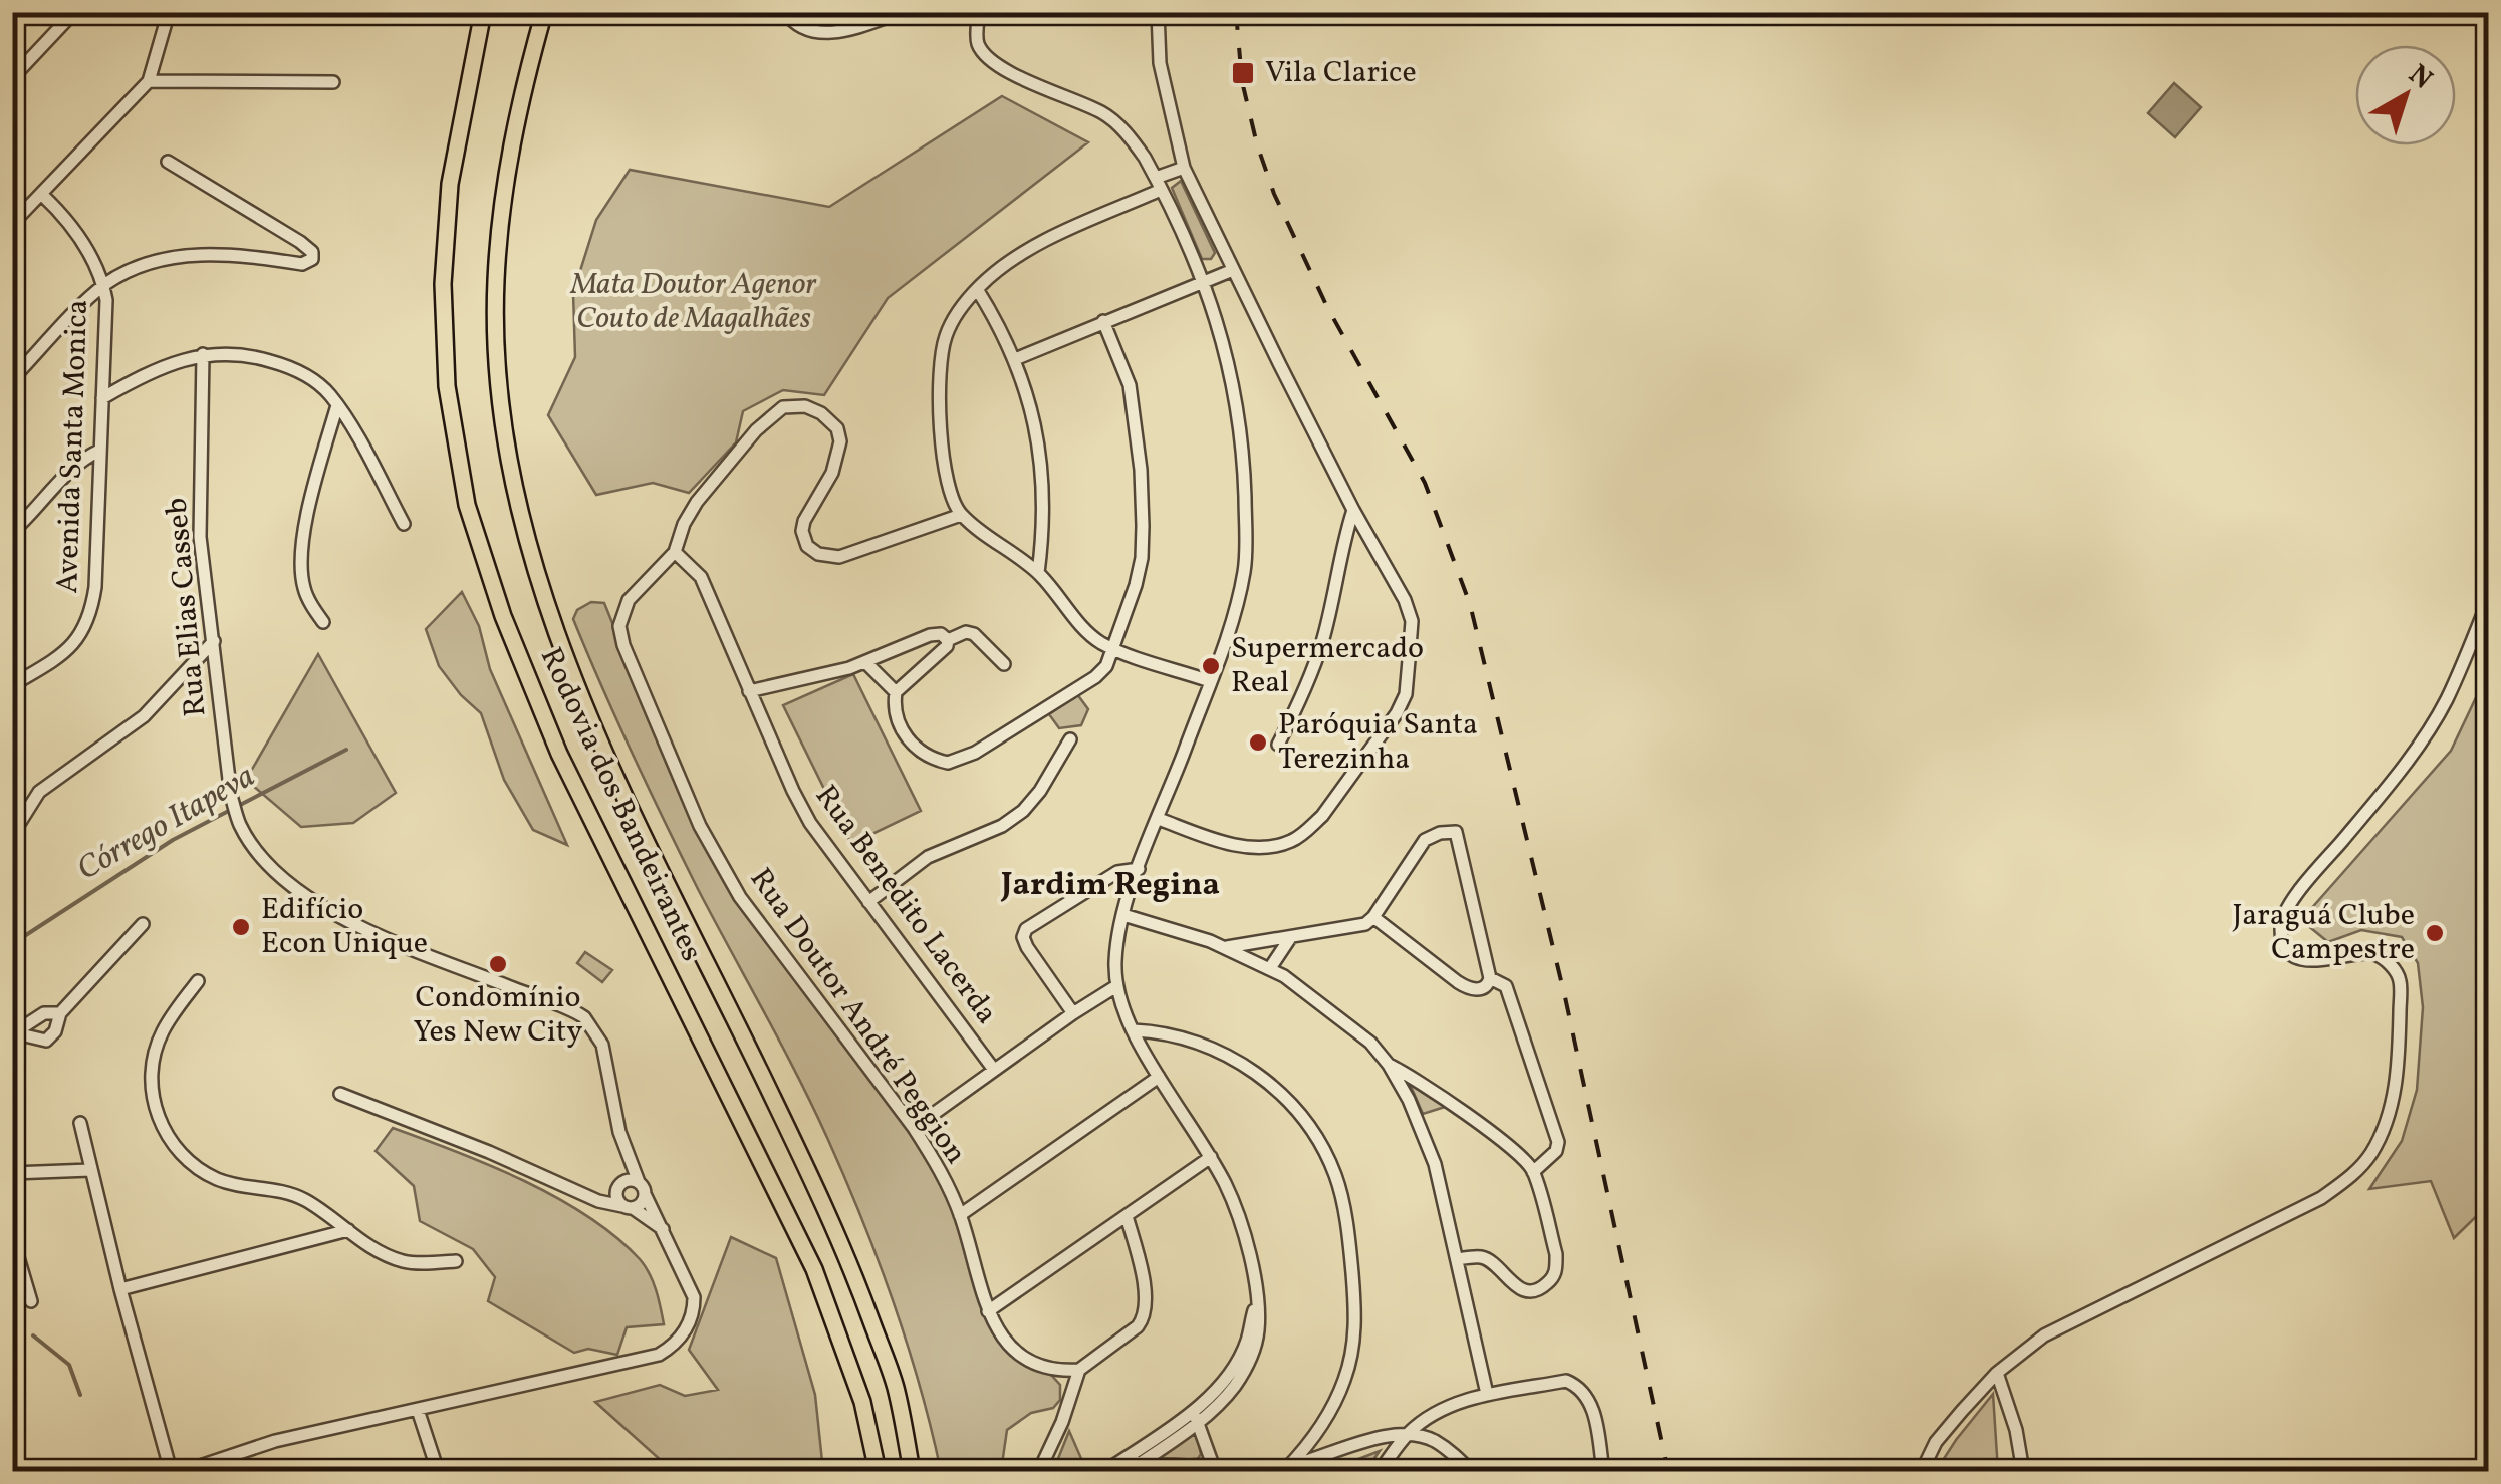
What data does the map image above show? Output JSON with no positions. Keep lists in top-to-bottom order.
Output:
{
  "streets": {
    "highway": ["Rodovia dos Bandeirantes"],
    "street": [
      "Avenida Santa Monica",
      "Rua Elias Casseb",
      "Rua Benedito Lacerda",
      "Rua Doutor André Peggion"
    ]
  },
  "crossings": [
    ["Rua Benedito Lacerda", "Rua Doutor André Peggion"]
  ],
  "districts": ["Jardim Regina"],
  "water": ["Córrego Itapeva"],
  "parks": ["Mata Doutor Agenor Couto de Magalhães"],
  "places": {
    "transit": ["Vila Clarice"],
    "other": [
      "Supermercado Real",
      "Paróquia Santa Terezinha",
      "Edifício Econ Unique",
      "Jaraguá Clube Campestre",
      "Condomínio Yes New City"
    ]
  },
  "north": "top right"
}
